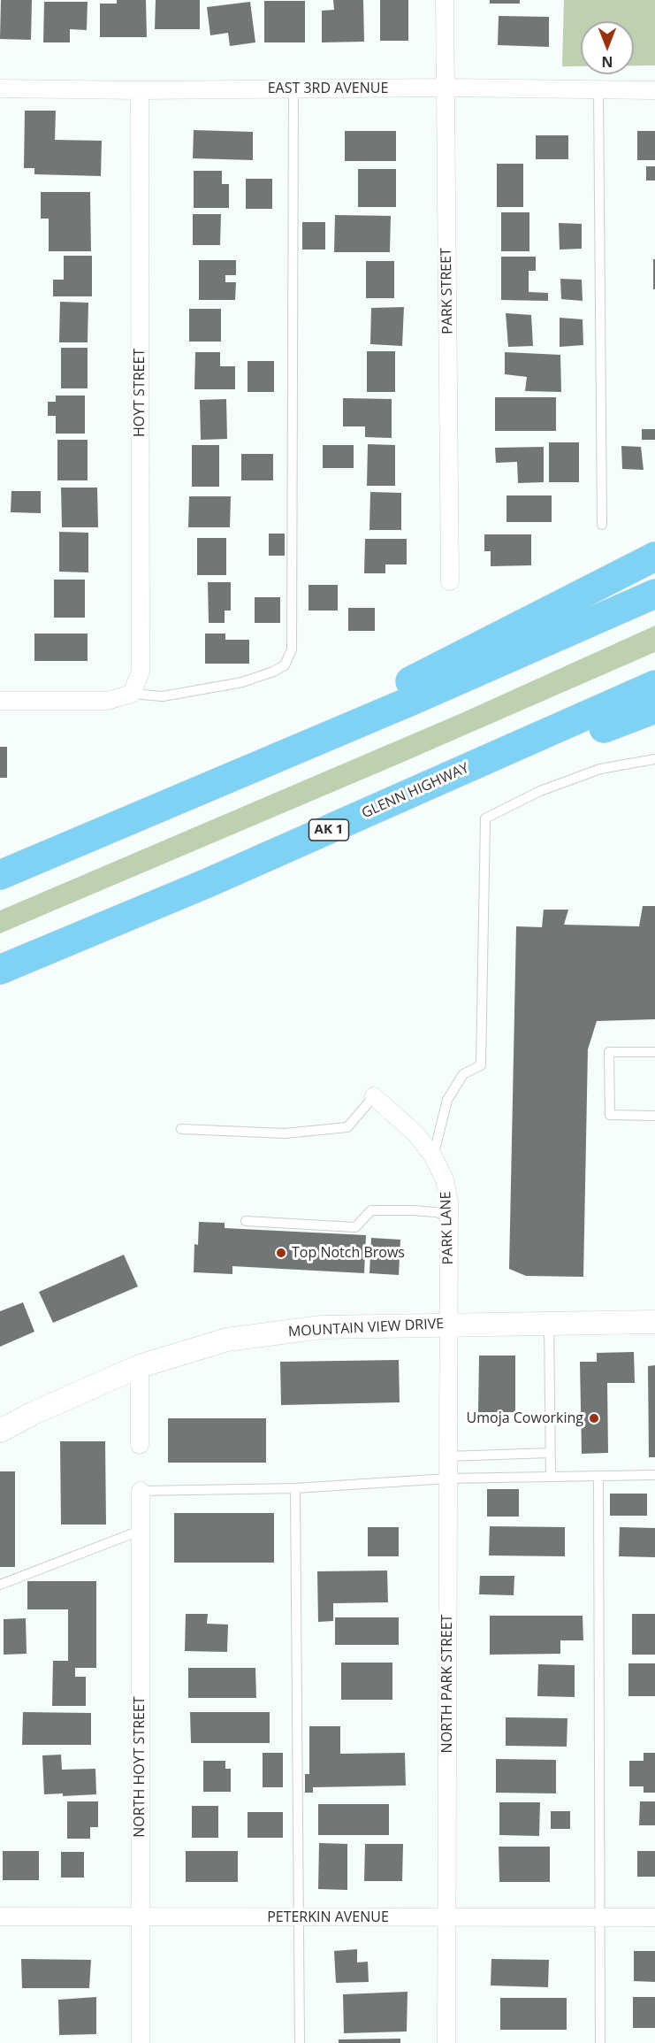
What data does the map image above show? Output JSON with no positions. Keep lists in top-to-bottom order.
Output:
{
  "streets": {
    "highway": ["GLENN HIGHWAY", "AK 1"],
    "street": [
      "EAST 3RD AVENUE",
      "PARK STREET",
      "HOYT STREET",
      "PARK LANE",
      "MOUNTAIN VIEW DRIVE",
      "NORTH PARK STREET",
      "NORTH HOYT STREET",
      "PETERKIN AVENUE"
    ]
  },
  "crossings": [
    ["EAST 3RD AVENUE", "PARK STREET"],
    ["EAST 3RD AVENUE", "HOYT STREET"],
    ["PARK LANE", "MOUNTAIN VIEW DRIVE"],
    ["PARK LANE", "NORTH PARK STREET"],
    ["MOUNTAIN VIEW DRIVE", "NORTH PARK STREET"],
    ["NORTH PARK STREET", "PETERKIN AVENUE"],
    ["NORTH HOYT STREET", "PETERKIN AVENUE"]
  ],
  "places": ["Top Notch Brows", "Umoja Coworking"],
  "north": "bottom"
}
